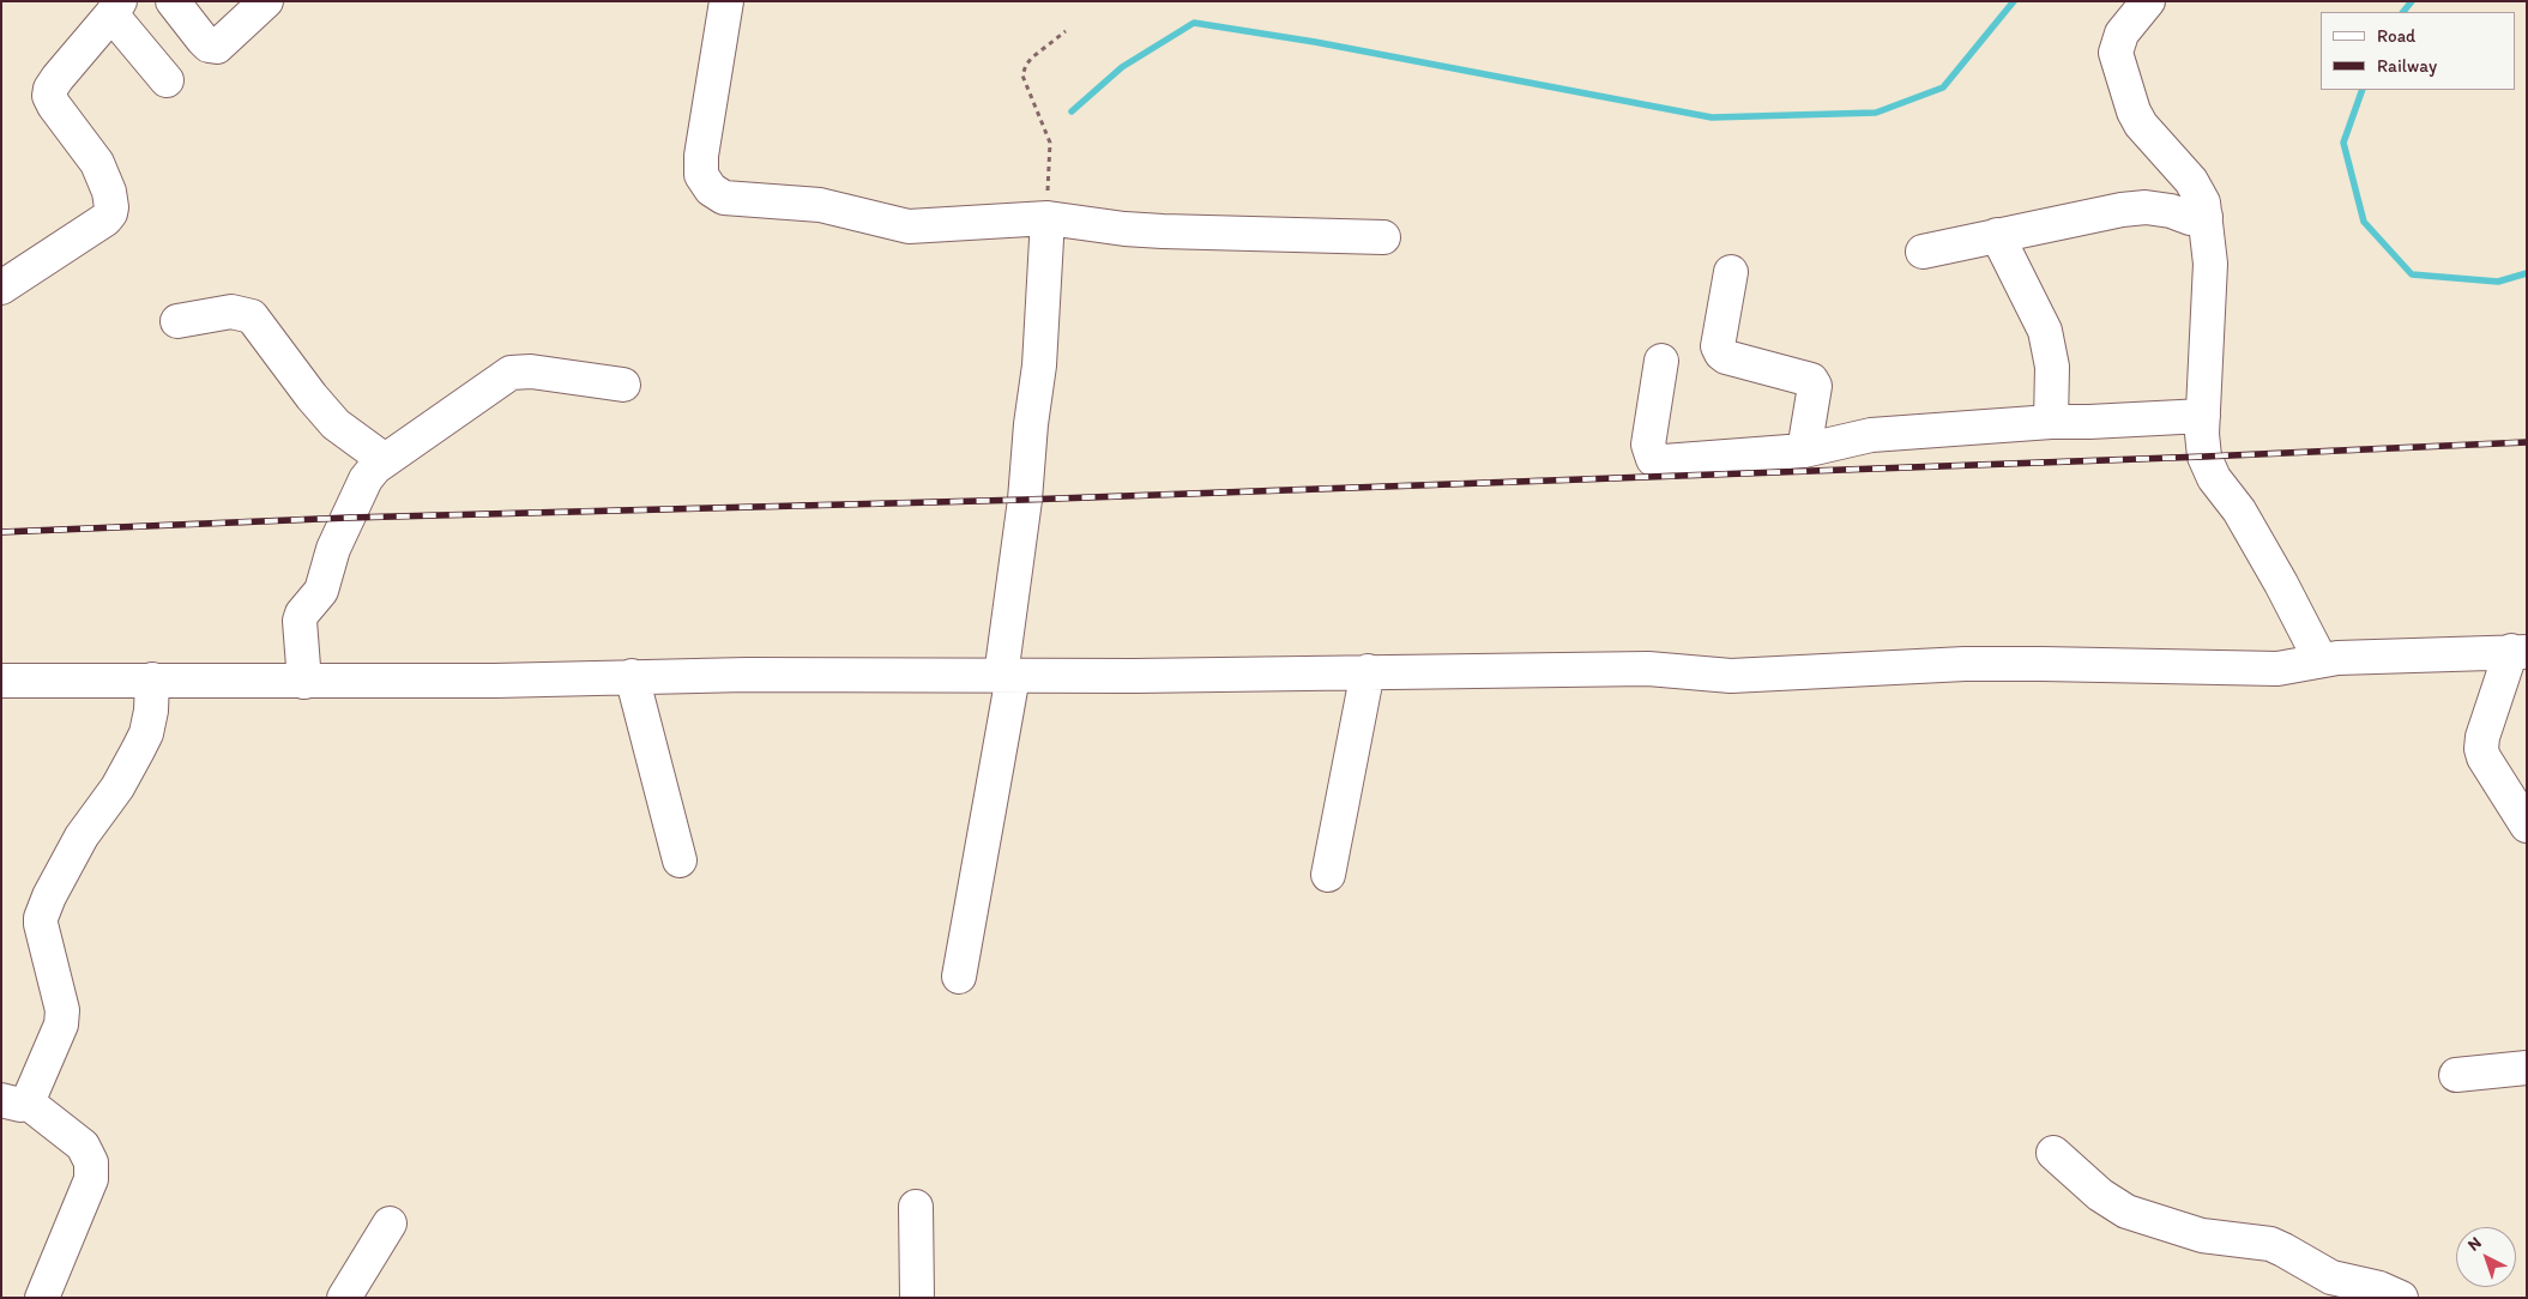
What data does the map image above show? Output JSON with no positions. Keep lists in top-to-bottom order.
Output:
{
  "legend": ["Road", "Railway"],
  "north": "top left"
}
